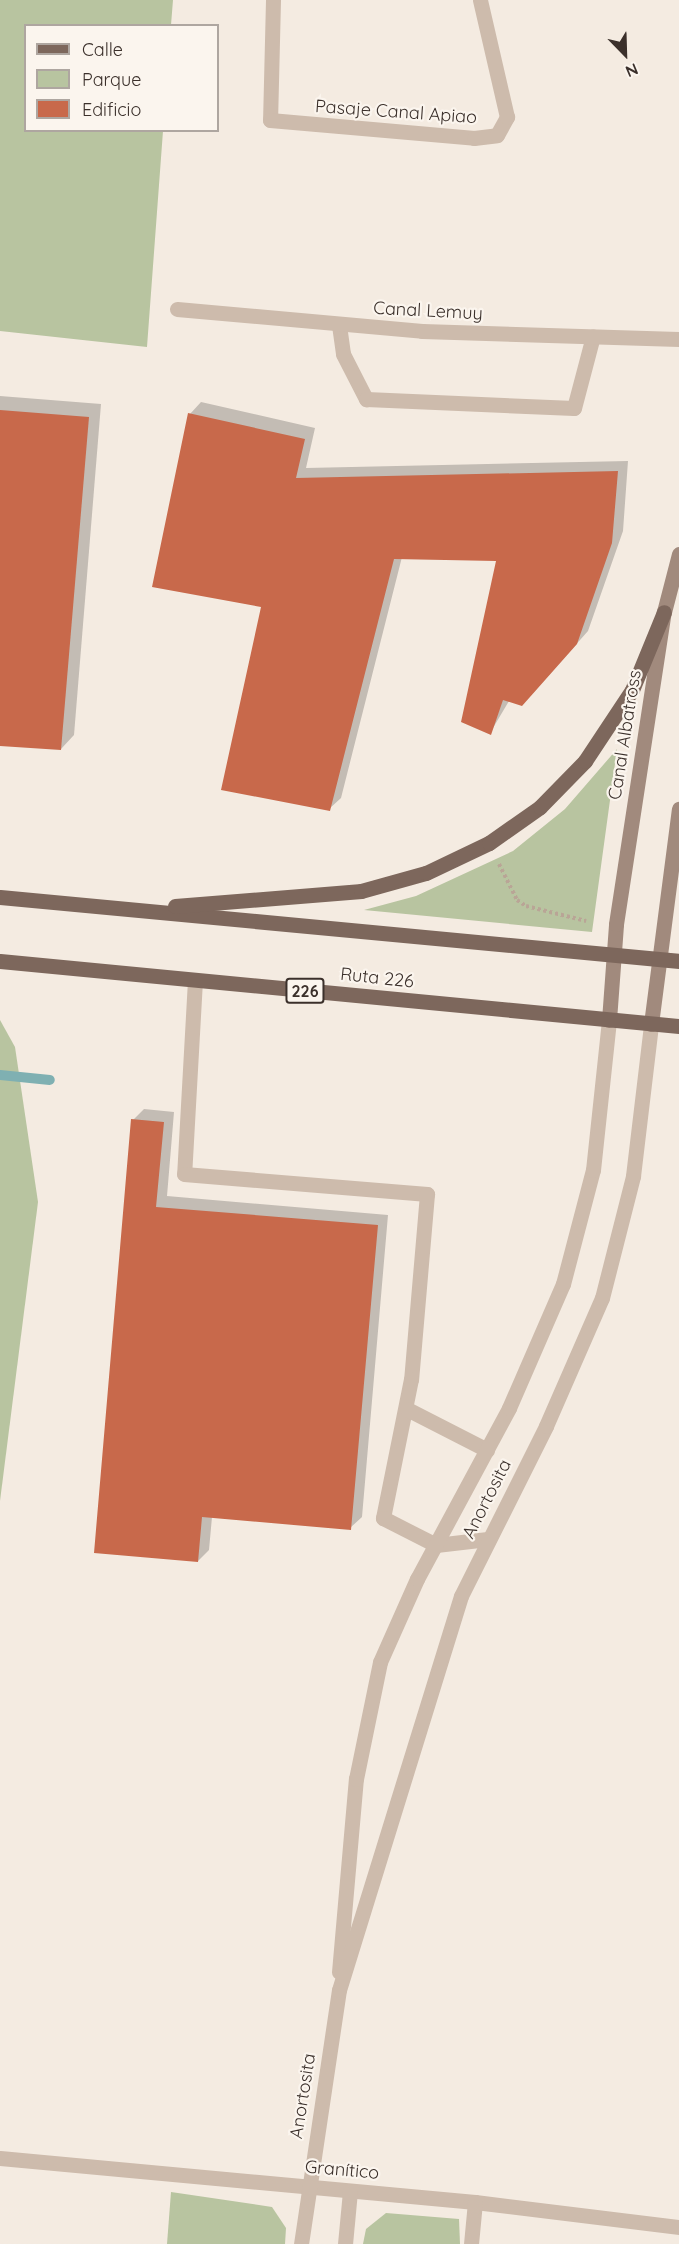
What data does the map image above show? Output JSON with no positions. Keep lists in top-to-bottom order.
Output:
{
  "streets": {
    "main road": ["Ruta 226", "226"],
    "street": [
      "Pasaje Canal Apiao",
      "Canal Lemuy",
      "Canal Albatross",
      "Anortosita",
      "Granítico"
    ]
  },
  "crossings": [
    ["Canal Albatross", "Ruta 226"],
    ["Canal Albatross", "Anortosita"],
    ["Ruta 226", "Anortosita"],
    ["Anortosita", "Granítico"]
  ],
  "legend": ["Calle", "Parque", "Edificio"],
  "north": "bottom right"
}
